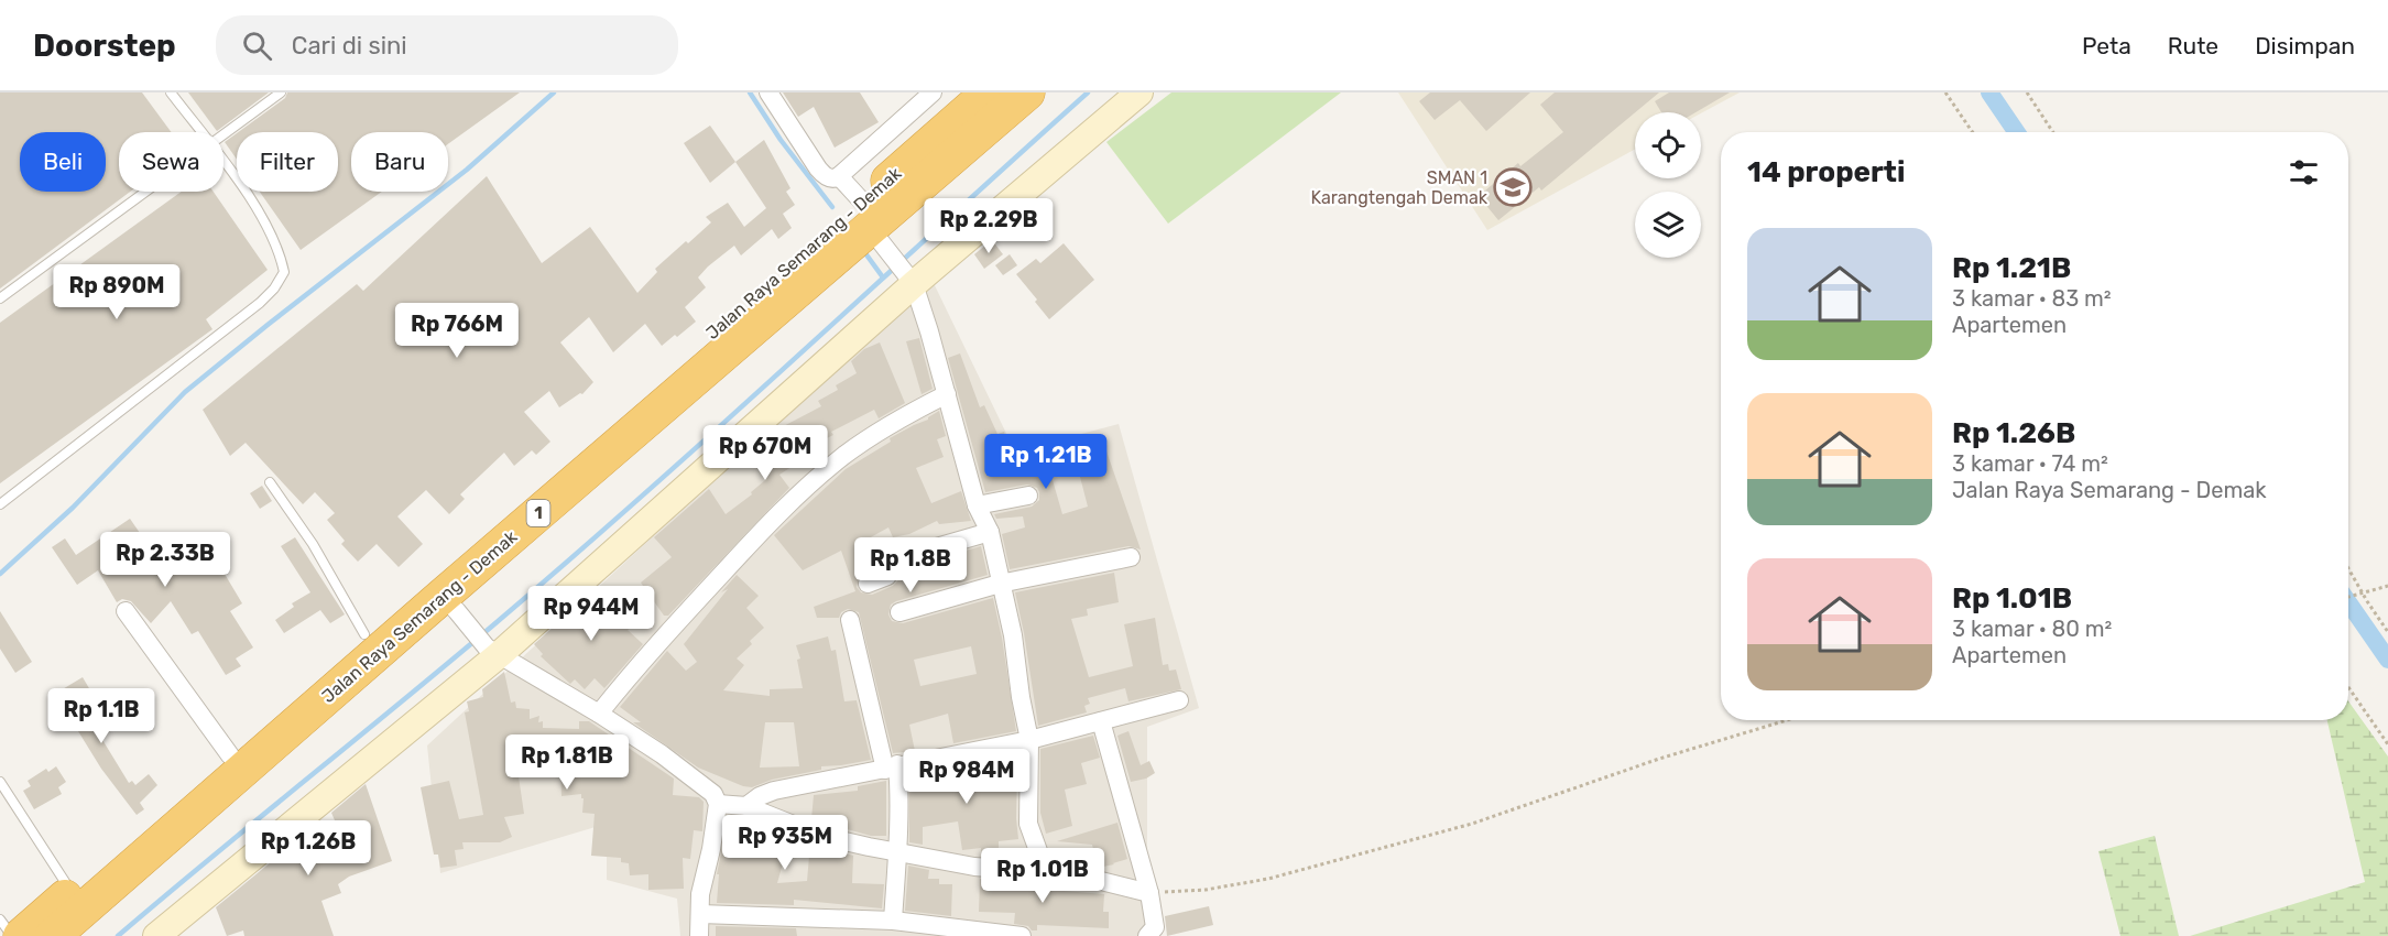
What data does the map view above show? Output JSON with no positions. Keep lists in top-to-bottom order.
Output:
{
  "streets": {
    "highway": ["Jalan Raya Semarang - Demak", "1"]
  },
  "places": {
    "school or university": ["SMAN 1 Karangtengah Demak"]
  },
  "page": {
    "header": "Doorstep",
    "search": "Cari di sini",
    "nav": ["Peta", "Rute", "Disimpan"],
    "chip": [
      "Beli",
      "Sewa",
      "Filter",
      "Baru"
    ],
    "heading": "14 properti",
    "price": [
      "Rp 2.29B",
      "Rp 890M",
      "Rp 766M",
      "Rp 670M",
      "Rp 1.21B",
      "Rp 2.33B",
      "Rp 1.8B",
      "Rp 944M",
      "Rp 1.1B",
      "Rp 1.81B",
      "Rp 984M",
      "Rp 935M",
      "Rp 1.26B",
      "Rp 1.01B"
    ],
    "list": [
      {
        "name": "Rp 1.21B",
        "note": "3 kamar · 83 m² · Apartemen"
      },
      {
        "name": "Rp 1.26B",
        "note": "3 kamar · 74 m² · Jalan Raya Semarang - Demak"
      },
      {
        "name": "Rp 1.01B",
        "note": "3 kamar · 80 m² · Apartemen"
      }
    ]
  }
}
